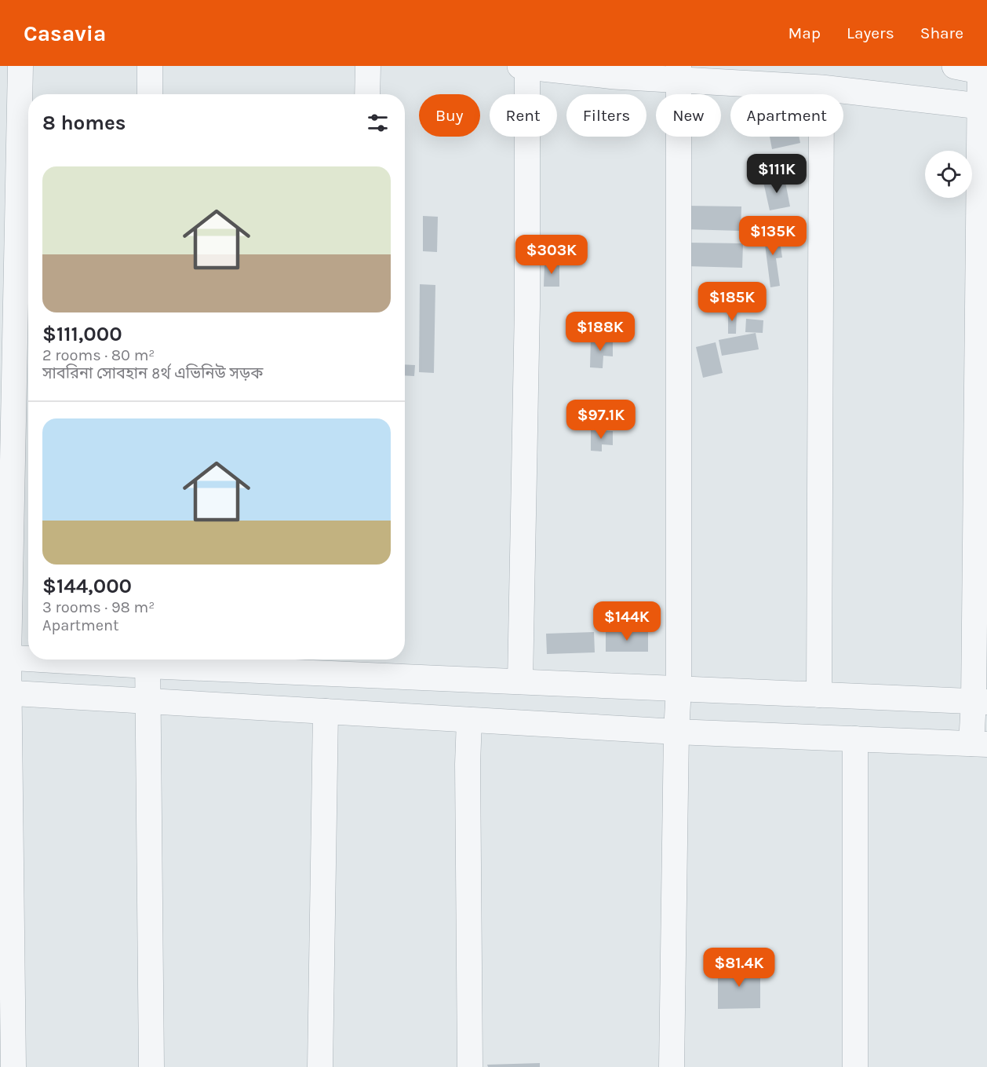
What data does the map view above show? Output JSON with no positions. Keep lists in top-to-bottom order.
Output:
{
  "page": {
    "header": "Casavia",
    "nav": ["Map", "Layers", "Share"],
    "chip": [
      "Buy",
      "Rent",
      "Filters",
      "New",
      "Apartment"
    ],
    "heading": "8 homes",
    "list": [
      {
        "name": "$111,000",
        "note": "2 rooms · 80 m² · সাবরিনা সোবহান ৪র্থ এভিনিউ সড়ক"
      },
      {
        "name": "$144,000",
        "note": "3 rooms · 98 m² · Apartment"
      }
    ],
    "price": [
      "$111K",
      "$135K",
      "$303K",
      "$185K",
      "$188K",
      "$97.1K",
      "$144K",
      "$81.4K"
    ]
  }
}
